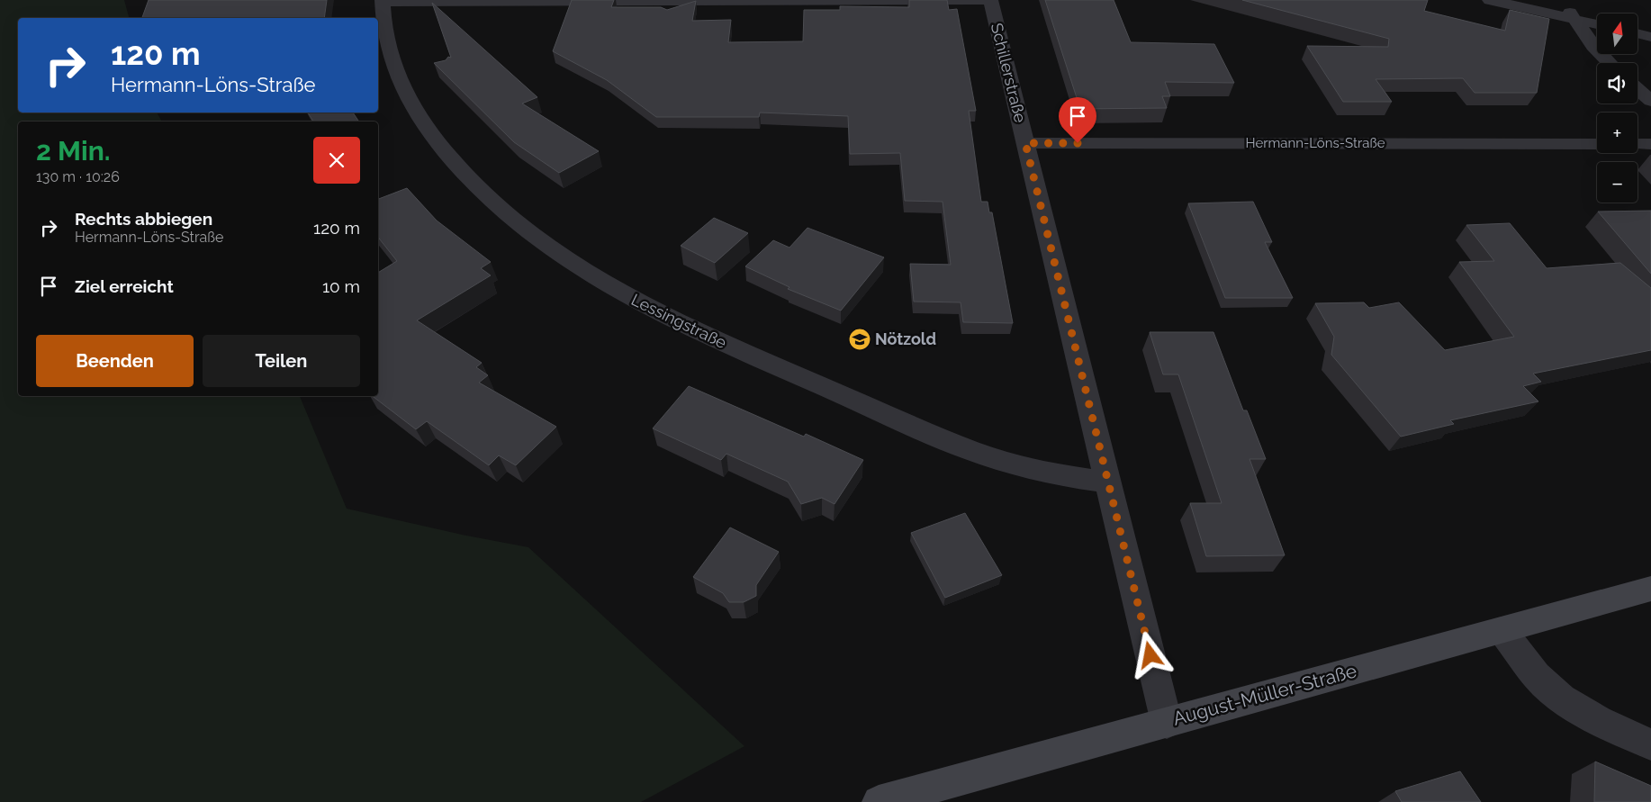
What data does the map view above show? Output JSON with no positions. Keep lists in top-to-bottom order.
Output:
{
  "streets": {
    "main road": ["August-Müller-Straße"],
    "street": ["Schillerstraße", "Hermann-Löns-Straße", "Lessingstraße"]
  },
  "crossings": [
    ["Schillerstraße", "Hermann-Löns-Straße"],
    ["Schillerstraße", "Lessingstraße"],
    ["Schillerstraße", "August-Müller-Straße"]
  ],
  "places": {
    "school or university": ["Nötzold"]
  },
  "north": "top",
  "page": {
    "map_buttons": ["+", "−"],
    "turn": ["120 m", "Hermann-Löns-Straße"],
    "heading": ["2 Min.", "130 m · 10:26"],
    "list": [
      {
        "name": "Rechts abbiegen",
        "note": "Hermann-Löns-Straße",
        "value": "120 m"
      },
      {
        "name": "Ziel erreicht",
        "value": "10 m"
      }
    ],
    "buttons": ["Beenden", "Teilen"]
  }
}
